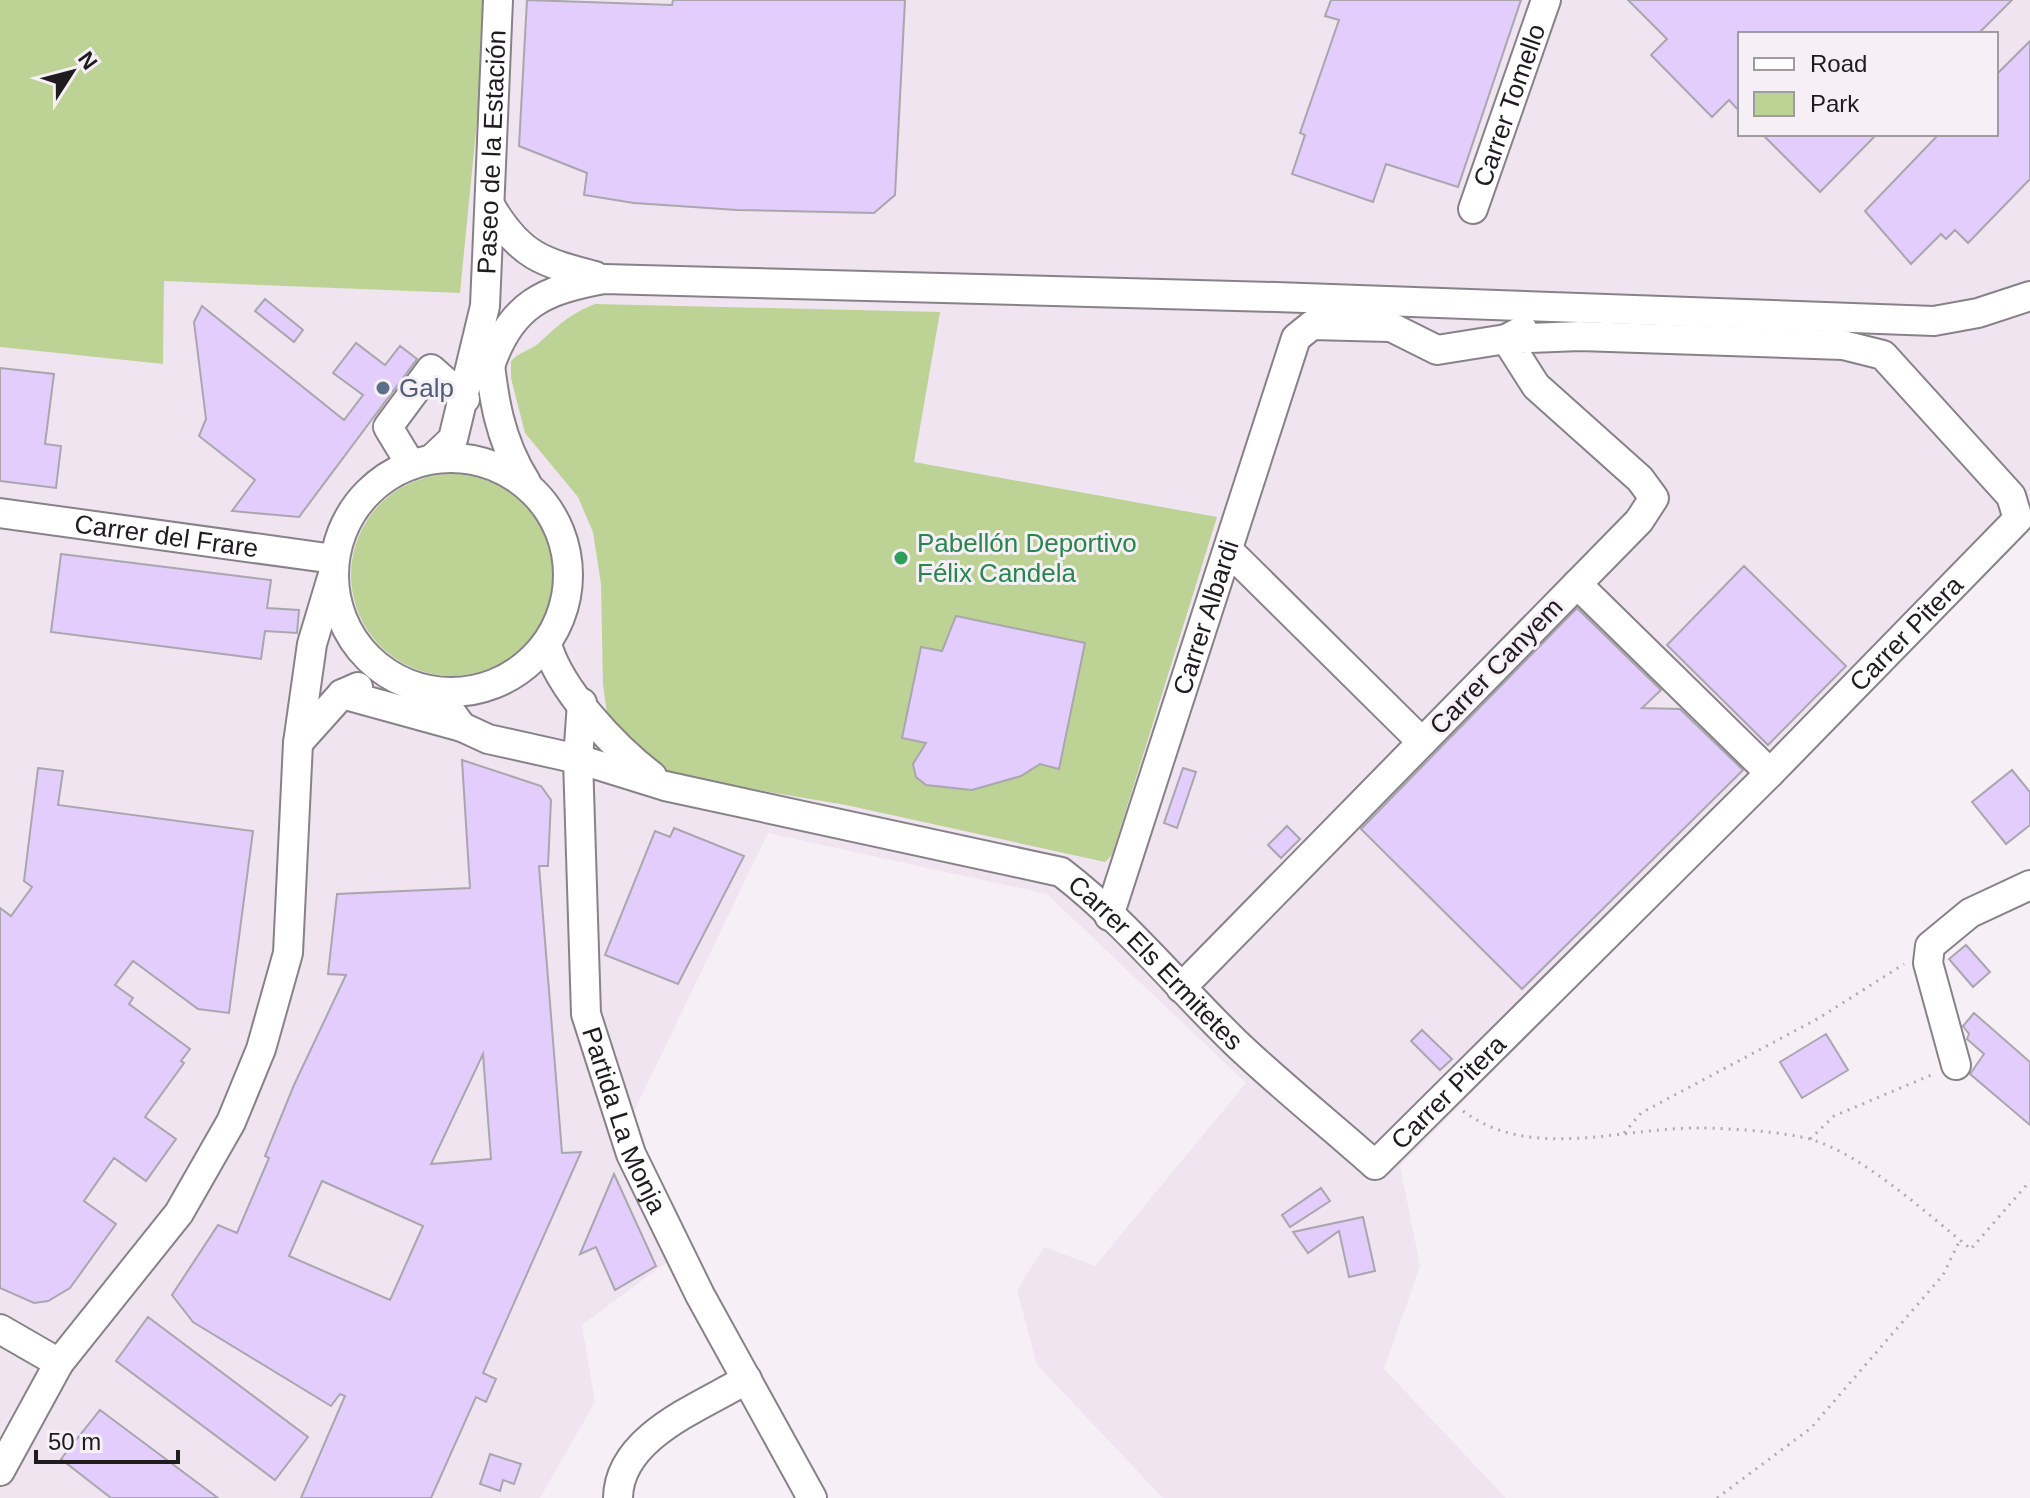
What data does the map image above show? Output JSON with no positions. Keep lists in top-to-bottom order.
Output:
{
  "streets": {
    "street": [
      "Carrer Tomello",
      "Paseo de la Estación",
      "Carrer del Frare",
      "Carrer Albardi",
      "Carrer Pitera",
      "Carrer Canyem",
      "Carrer Els Ermitetes",
      "Partida La Monja"
    ]
  },
  "crossings": [
    ["Paseo de la Estación", "Carrer del Frare"],
    ["Paseo de la Estación", "Carrer Els Ermitetes"],
    ["Carrer del Frare", "Carrer Els Ermitetes"],
    ["Carrer Albardi", "Carrer Els Ermitetes"],
    ["Carrer Pitera", "Carrer Canyem"],
    ["Carrer Pitera", "Carrer Els Ermitetes"],
    ["Carrer Canyem", "Carrer Els Ermitetes"],
    ["Carrer Els Ermitetes", "Partida La Monja"]
  ],
  "places": ["Galp", "Pabellón Deportivo Félix Candela"],
  "legend": ["Road", "Park"],
  "scale_bar": "50 m",
  "north": "top right"
}
